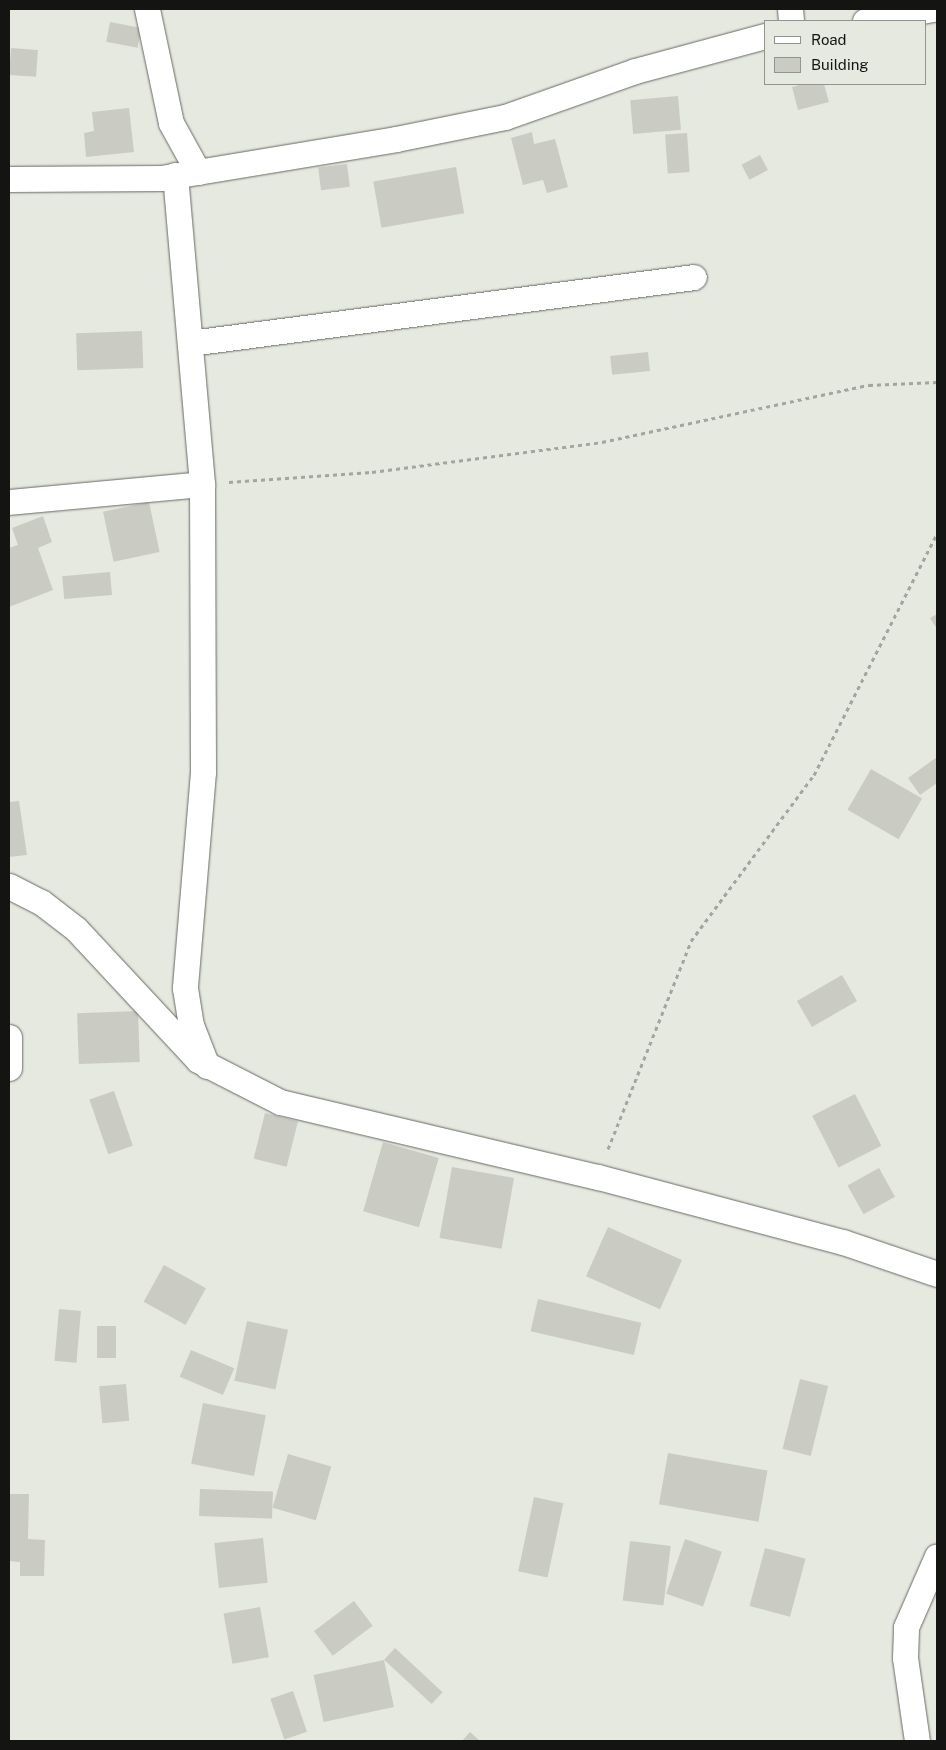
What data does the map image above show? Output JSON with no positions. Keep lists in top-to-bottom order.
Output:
{
  "legend": ["Road", "Building"]
}
